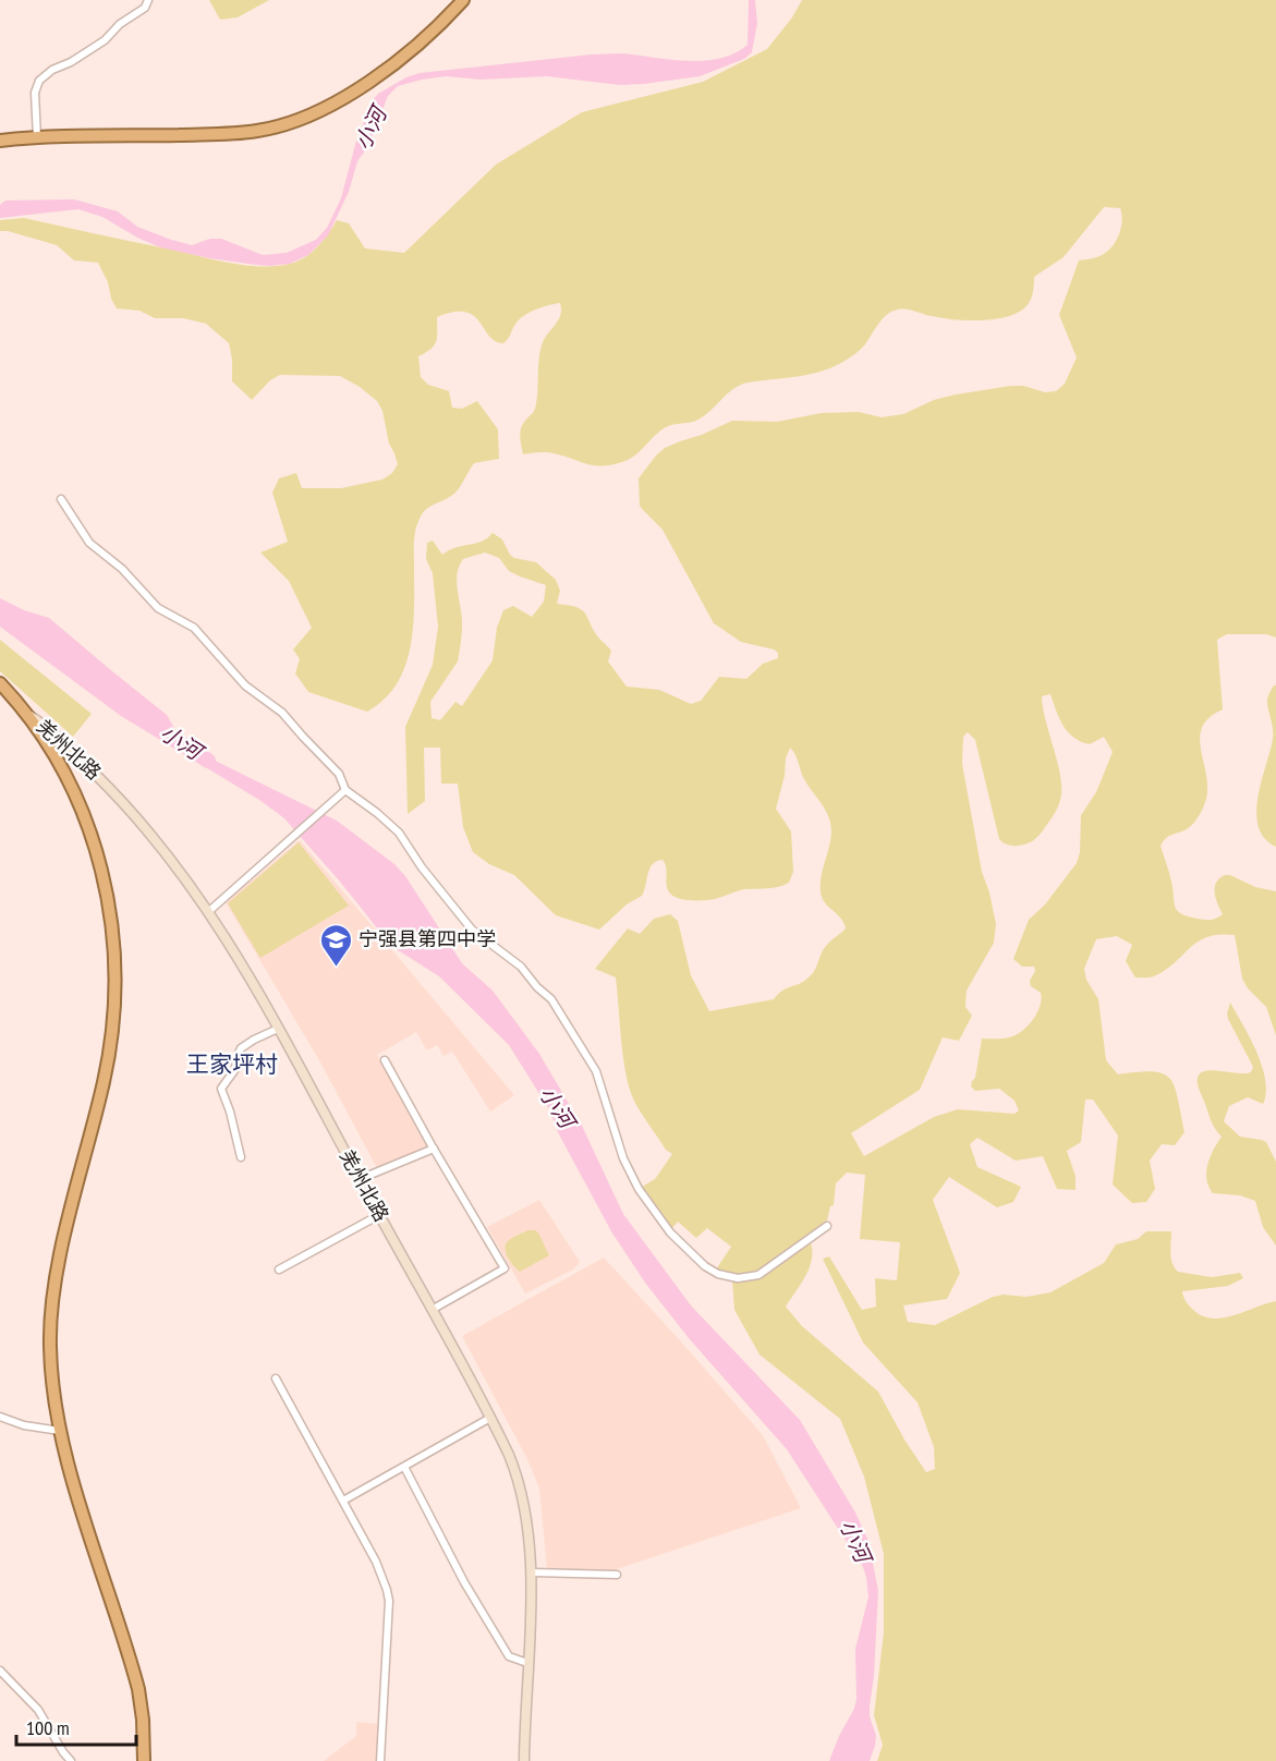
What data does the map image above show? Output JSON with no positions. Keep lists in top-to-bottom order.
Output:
{
  "streets": {
    "main road": ["羌州北路"]
  },
  "districts": ["王家坪村"],
  "water": ["小河"],
  "places": {
    "school or university": ["宁强县第四中学"]
  },
  "scale_bar": "100 m"
}
